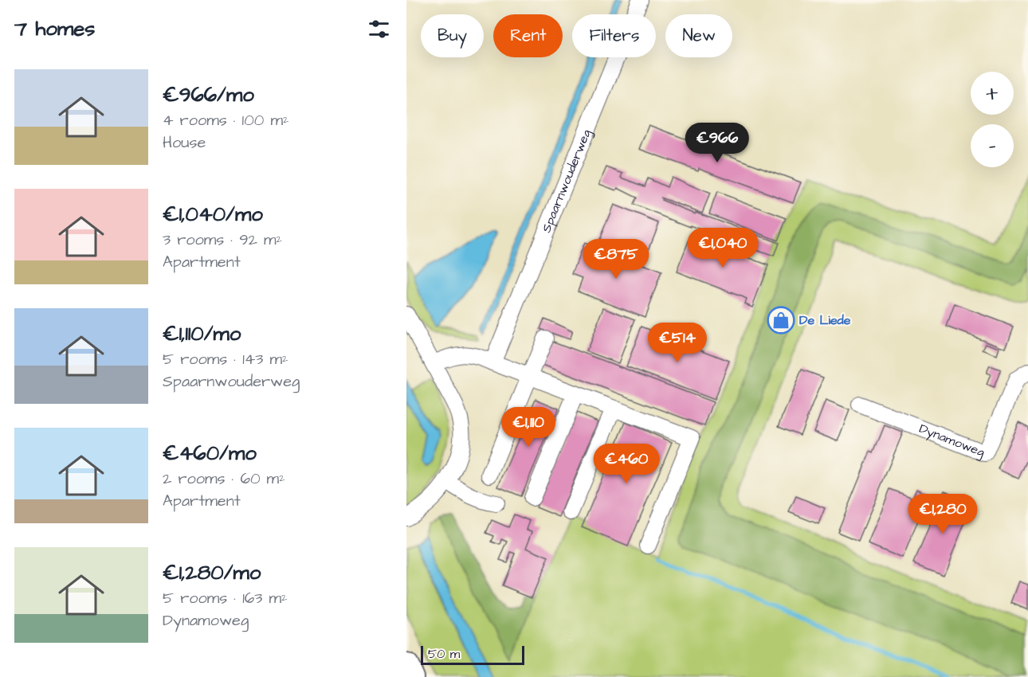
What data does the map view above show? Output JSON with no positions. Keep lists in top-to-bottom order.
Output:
{
  "streets": {
    "street": ["Spaarnwouderweg", "Dynamoweg"]
  },
  "places": {
    "shop": ["De Liede"]
  },
  "scale_bar": "50 m",
  "page": {
    "heading": "7 homes",
    "chip": [
      "Buy",
      "Rent",
      "Filters",
      "New"
    ],
    "list": [
      {
        "name": "€966/mo",
        "note": "4 rooms · 100 m² · House"
      },
      {
        "name": "€1,040/mo",
        "note": "3 rooms · 92 m² · Apartment"
      },
      {
        "name": "€1,110/mo",
        "note": "5 rooms · 143 m² · Spaarnwouderweg"
      },
      {
        "name": "€460/mo",
        "note": "2 rooms · 60 m² · Apartment"
      },
      {
        "name": "€1,280/mo",
        "note": "5 rooms · 163 m² · Dynamoweg"
      }
    ],
    "map_buttons": ["+", "−"],
    "price": [
      "€966",
      "€1,040",
      "€875",
      "€514",
      "€1,110",
      "€460",
      "€1,280"
    ],
    "scale": "50 m"
  }
}
